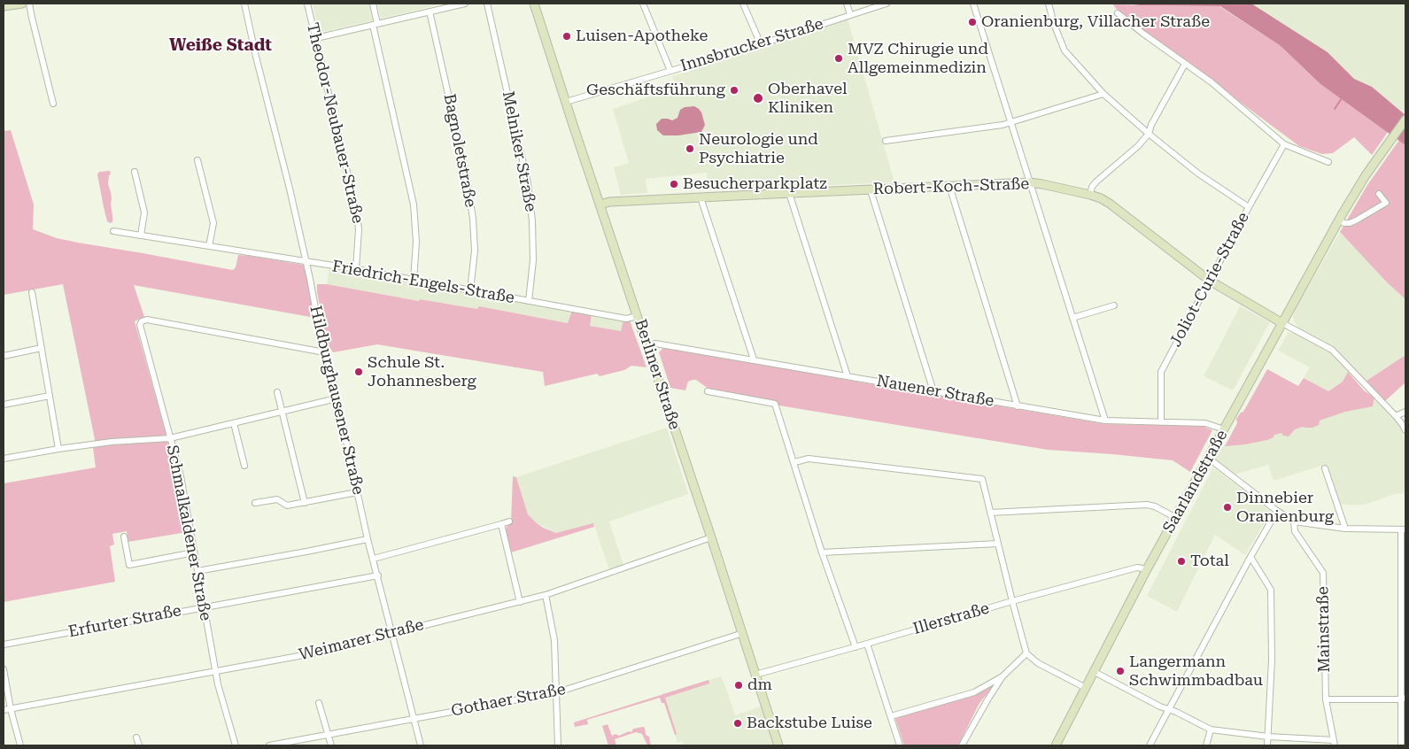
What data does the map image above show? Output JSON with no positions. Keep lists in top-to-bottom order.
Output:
{
  "streets": {
    "street": [
      "Innsbrucker Straße",
      "Theodor-Neubauer-Straße",
      "Bagnoletstraße",
      "Melniker Straße",
      "Robert-Koch-Straße",
      "Joliot-Curie-Straße",
      "Friedrich-Engels-Straße",
      "Berliner Straße",
      "Nauener Straße",
      "Hildburghausener Straße",
      "Saarlandstraße",
      "Schmalkaldener Straße",
      "Illerstraße",
      "Erfurter Straße",
      "Mainstraße",
      "Weimarer Straße",
      "Gothaer Straße"
    ]
  },
  "crossings": [
    ["Innsbrucker Straße", "Berliner Straße"],
    ["Theodor-Neubauer-Straße", "Friedrich-Engels-Straße"],
    ["Bagnoletstraße", "Friedrich-Engels-Straße"],
    ["Melniker Straße", "Friedrich-Engels-Straße"],
    ["Robert-Koch-Straße", "Joliot-Curie-Straße"],
    ["Robert-Koch-Straße", "Berliner Straße"],
    ["Robert-Koch-Straße", "Saarlandstraße"],
    ["Joliot-Curie-Straße", "Nauener Straße"],
    ["Friedrich-Engels-Straße", "Berliner Straße"],
    ["Friedrich-Engels-Straße", "Hildburghausener Straße"],
    ["Berliner Straße", "Nauener Straße"],
    ["Berliner Straße", "Illerstraße"],
    ["Berliner Straße", "Weimarer Straße"],
    ["Berliner Straße", "Gothaer Straße"],
    ["Nauener Straße", "Saarlandstraße"],
    ["Hildburghausener Straße", "Schmalkaldener Straße"],
    ["Hildburghausener Straße", "Erfurter Straße"],
    ["Hildburghausener Straße", "Weimarer Straße"],
    ["Hildburghausener Straße", "Gothaer Straße"],
    ["Saarlandstraße", "Illerstraße"],
    ["Schmalkaldener Straße", "Erfurter Straße"],
    ["Schmalkaldener Straße", "Weimarer Straße"]
  ],
  "districts": ["Weiße Stadt"],
  "places": [
    "Oranienburg, Villacher Straße",
    "Luisen-Apotheke",
    "MVZ Chirugie und Allgemeinmedizin",
    "Geschäftsführung",
    "Oberhavel Kliniken",
    "Neurologie und Psychiatrie",
    "Besucherparkplatz",
    "Schule St. Johannesberg",
    "Dinnebier Oranienburg",
    "Total",
    "Langermann Schwimmbadbau",
    "dm",
    "Backstube Luise"
  ]
}
